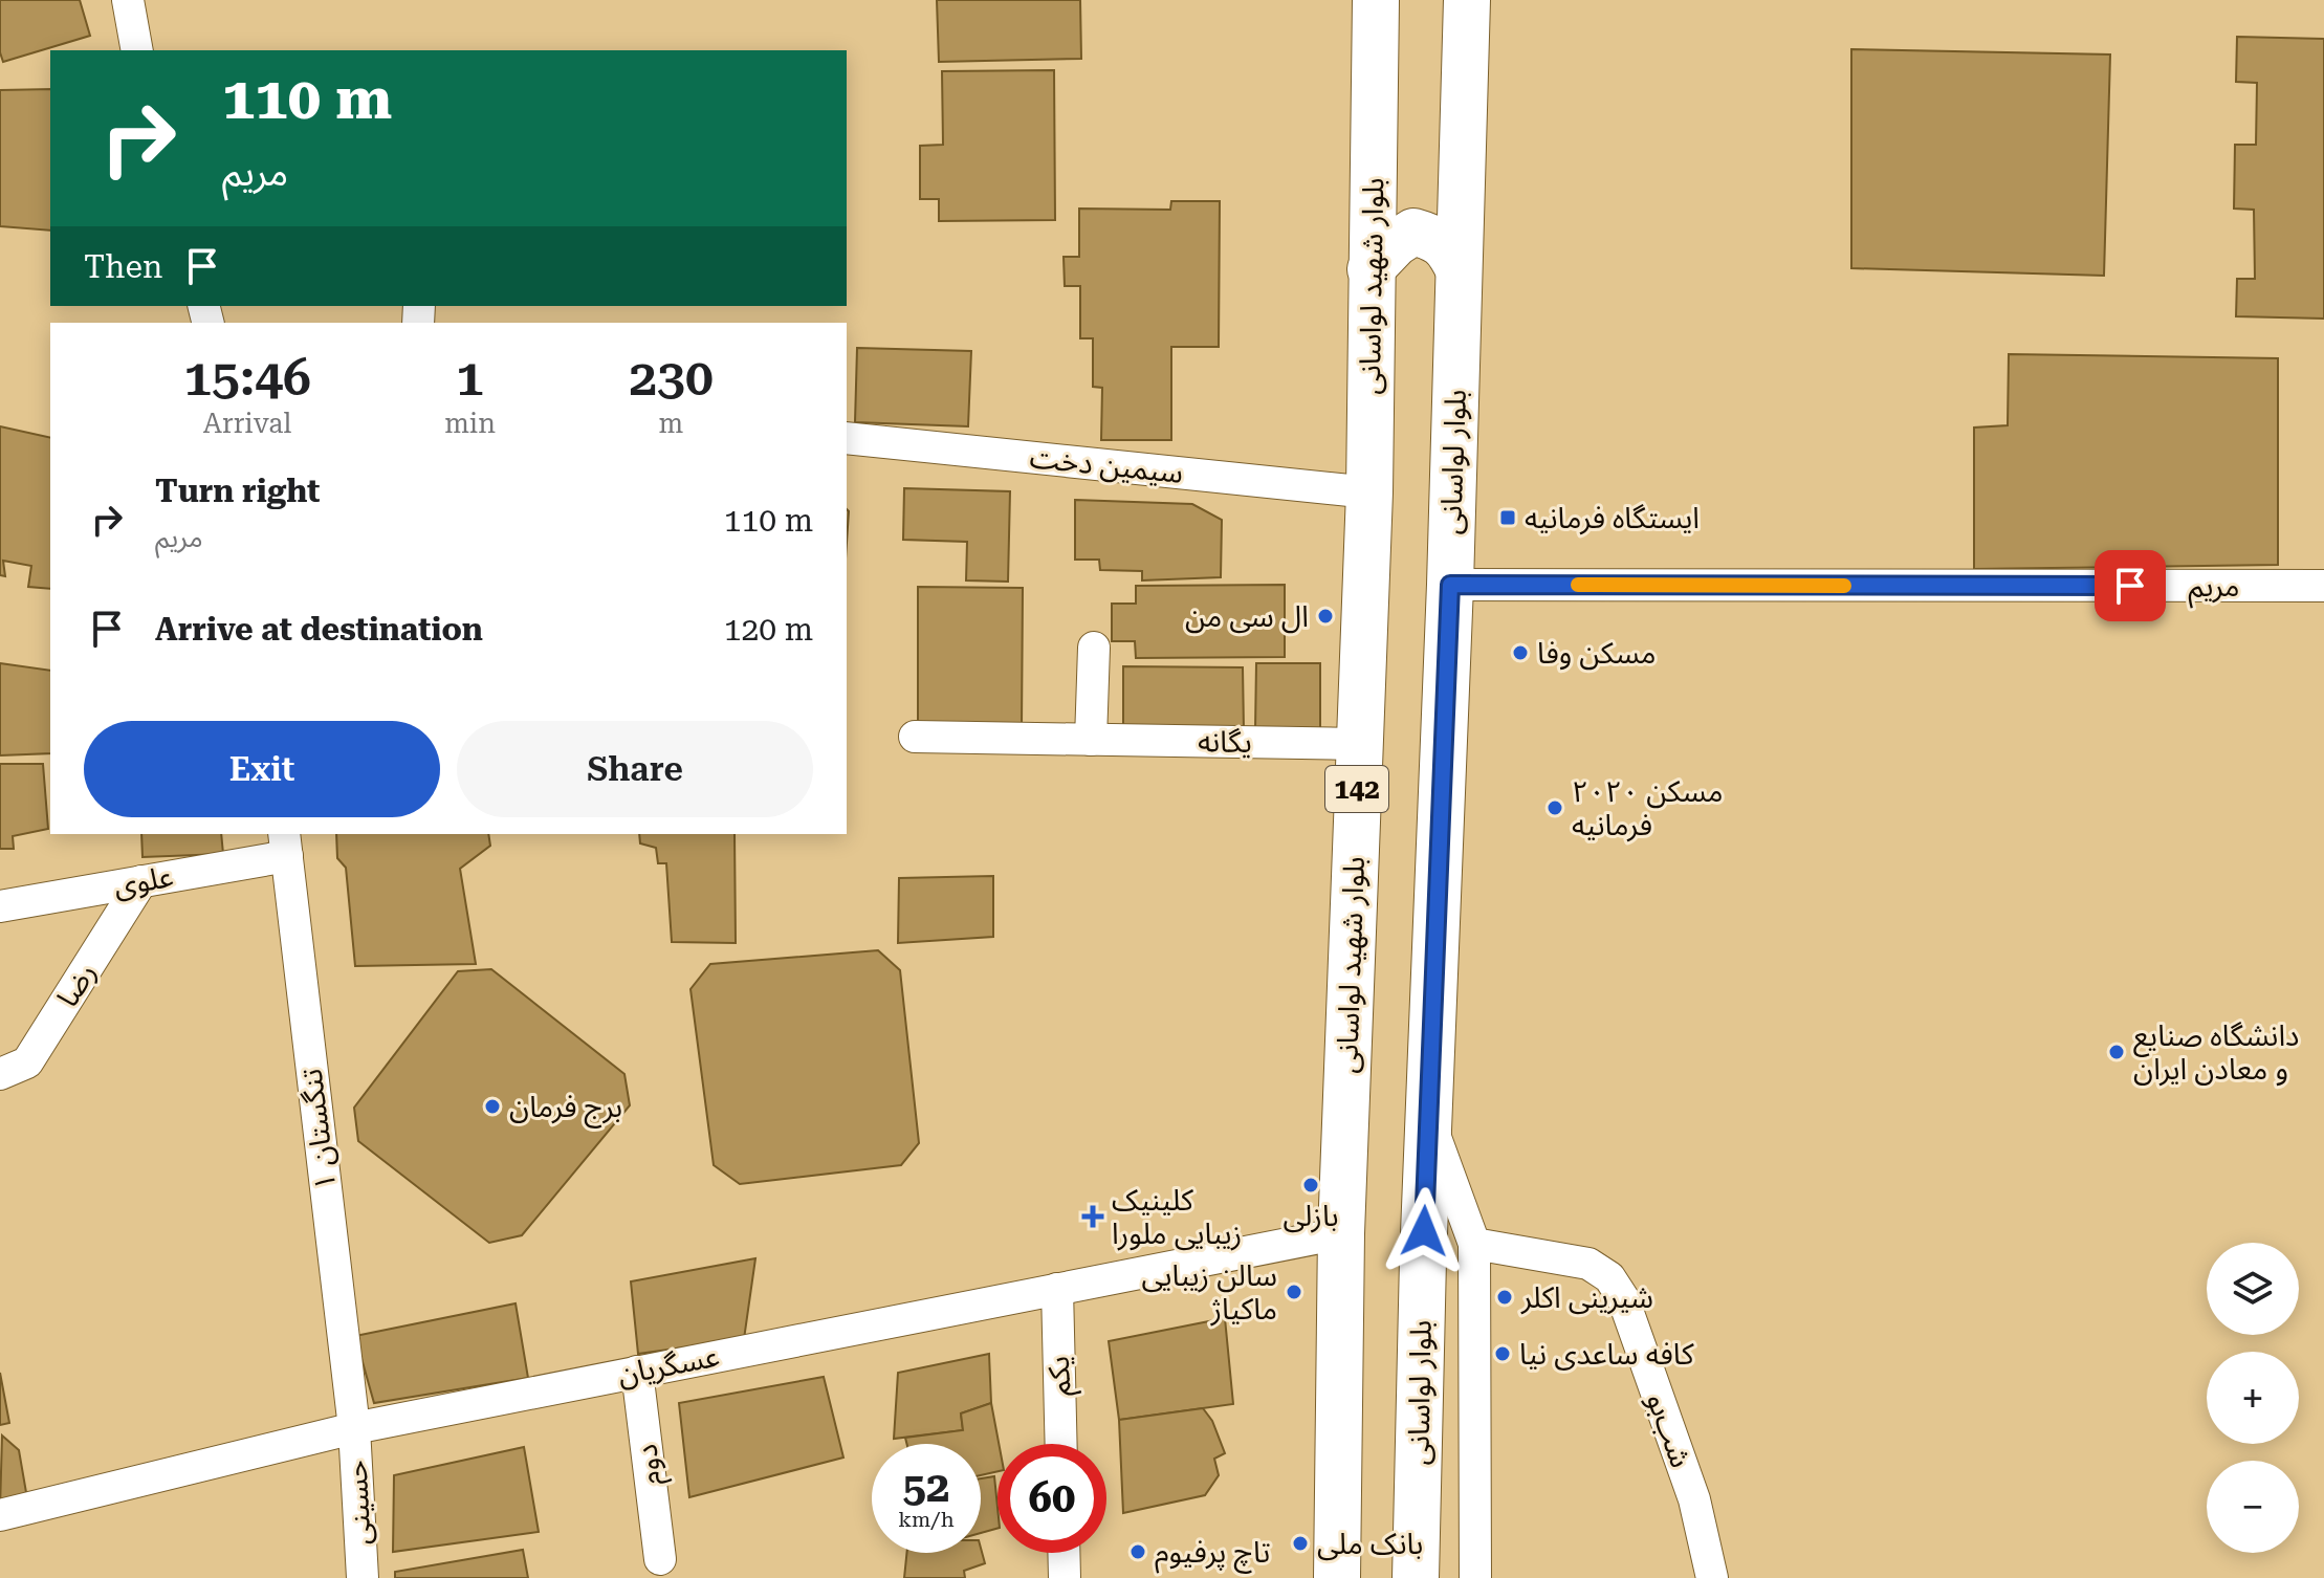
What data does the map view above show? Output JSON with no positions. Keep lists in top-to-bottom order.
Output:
{
  "streets": {
    "main road": ["بلوار شهید لواسانی", "بلوار لواسانی", "142"],
    "street": [
      "سیمین دخت",
      "مریم",
      "یگانه",
      "علوی",
      "رضا",
      "تنگستان ۱",
      "عسگریان",
      "یکم",
      "شب‌بو",
      "دوم",
      "حسینی"
    ]
  },
  "crossings": [
    ["بلوار شهید لواسانی", "سیمین دخت"],
    ["بلوار شهید لواسانی", "یگانه"],
    ["بلوار شهید لواسانی", "عسگریان"],
    ["بلوار لواسانی", "مریم"],
    ["علوی", "رضا"],
    ["علوی", "تنگستان ۱"],
    ["تنگستان ۱", "عسگریان"],
    ["تنگستان ۱", "حسینی"],
    ["عسگریان", "یکم"],
    ["عسگریان", "دوم"],
    ["عسگریان", "حسینی"]
  ],
  "places": {
    "transit": ["ایستگاه فرمانیه"],
    "other": [
      "ال سی من",
      "مسکن وفا",
      "مسکن ۲۰۲۰ فرمانیه",
      "دانشگاه صنایع و معادن ایران",
      "برج فرمان",
      "بازلی",
      "سالن زیبایی ماکیاژ",
      "شیرینی اکلر",
      "کافه ساعدی نیا",
      "بانک ملی",
      "تاچ پرفيوم"
    ],
    "health": ["کلینیک زیبایی ملورا"]
  },
  "page": {
    "turn": ["110 m", "مریم"],
    "then": "Then",
    "eta": [
      "15:46",
      "Arrival",
      "1",
      "min",
      "230",
      "m"
    ],
    "list": [
      {
        "name": "Turn right",
        "note": "مریم",
        "value": "110 m"
      },
      {
        "name": "Arrive at destination",
        "value": "120 m"
      }
    ],
    "buttons": ["Exit", "Share"],
    "map_buttons": ["+", "−"],
    "speed": "52 km/h",
    "limit": "60"
  }
}
